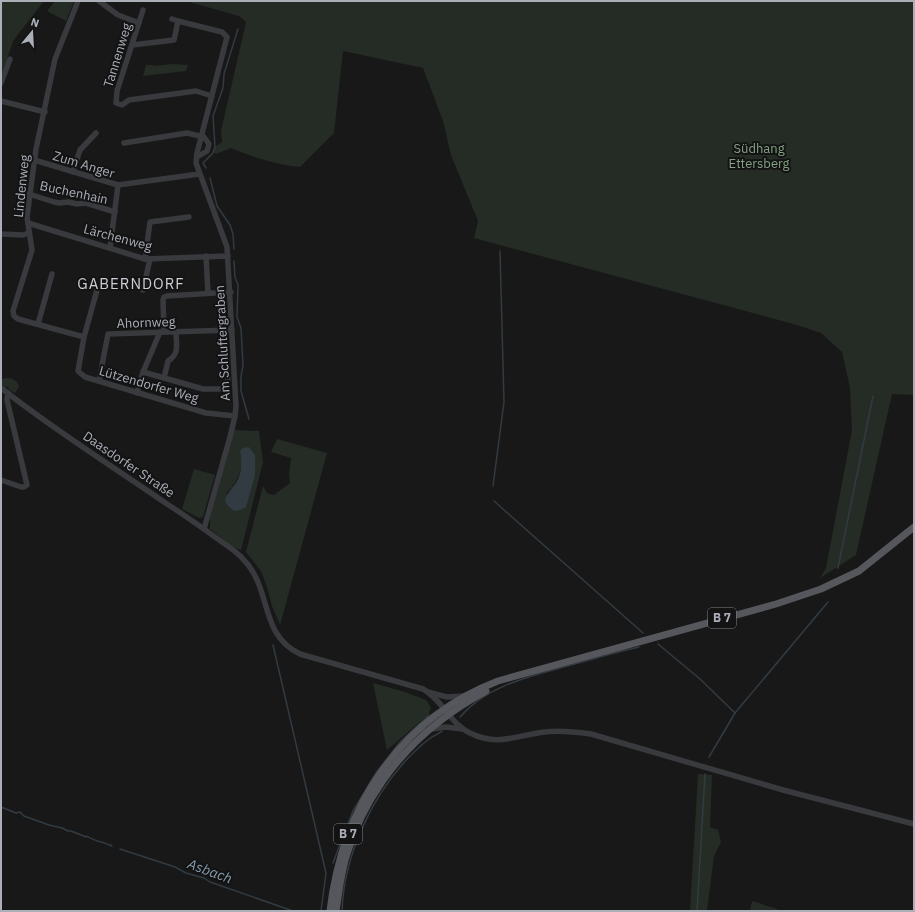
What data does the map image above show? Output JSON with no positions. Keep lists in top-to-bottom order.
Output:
{
  "streets": {
    "main road": ["B 7"],
    "street": [
      "Tannenweg",
      "Zum Anger",
      "Lindenweg",
      "Buchenhain",
      "Lärchenweg",
      "Ahornweg",
      "Am Schluftergraben",
      "Lützendorfer Weg",
      "Daasdorfer Straße"
    ]
  },
  "crossings": [
    ["Tannenweg", "Am Schluftergraben"],
    ["Zum Anger", "Lindenweg"],
    ["Zum Anger", "Buchenhain"],
    ["Zum Anger", "Am Schluftergraben"],
    ["Lindenweg", "Buchenhain"],
    ["Lindenweg", "Lärchenweg"],
    ["Lindenweg", "Lützendorfer Weg"],
    ["Buchenhain", "Lärchenweg"],
    ["Lärchenweg", "Am Schluftergraben"],
    ["Ahornweg", "Am Schluftergraben"],
    ["Ahornweg", "Lützendorfer Weg"],
    ["Am Schluftergraben", "Lützendorfer Weg"],
    ["Am Schluftergraben", "Daasdorfer Straße"],
    ["Daasdorfer Straße", "B 7"]
  ],
  "districts": ["GABERNDORF"],
  "water": ["Asbach"],
  "parks": ["Südhang Ettersberg"],
  "north": "top"
}
